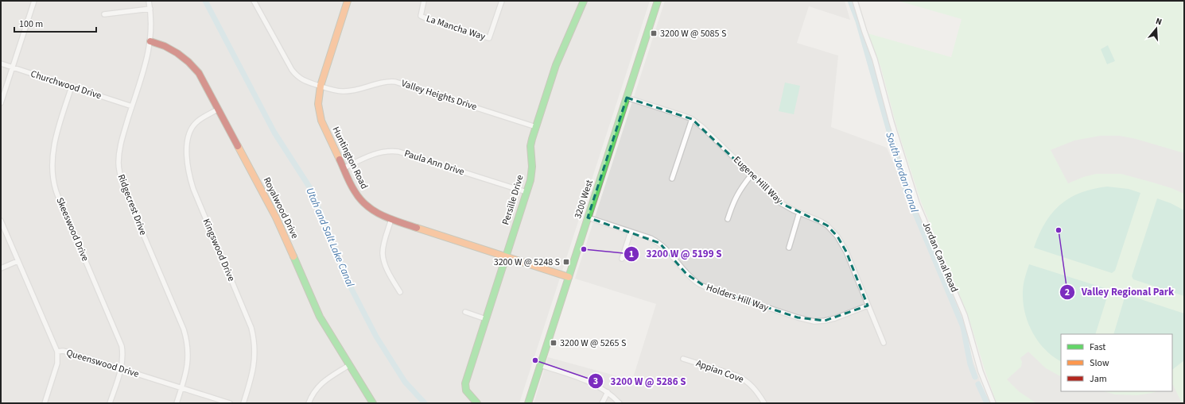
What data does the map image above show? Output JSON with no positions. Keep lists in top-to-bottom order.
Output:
{
  "streets": {
    "street": [
      "La Mancha Way",
      "Churchwood Drive",
      "Valley Heights Drive",
      "Huntington Road",
      "Paula Ann Drive",
      "Eugene Hill Way",
      "3200 West",
      "Persille Drive",
      "Ridgecrest Drive",
      "Royalwood Drive",
      "Skeeswood Drive",
      "Kingswood Drive",
      "Jordan Canal Road",
      "Holders Hill Way",
      "Queenswood Drive",
      "Appian Cove"
    ]
  },
  "crossings": [
    ["Churchwood Drive", "Ridgecrest Drive"],
    ["Churchwood Drive", "Skeeswood Drive"],
    ["Valley Heights Drive", "Huntington Road"],
    ["Valley Heights Drive", "Persille Drive"],
    ["Huntington Road", "Paula Ann Drive"],
    ["Huntington Road", "3200 West"],
    ["Huntington Road", "Persille Drive"],
    ["Paula Ann Drive", "Persille Drive"],
    ["Eugene Hill Way", "3200 West"],
    ["Eugene Hill Way", "Holders Hill Way"],
    ["3200 West", "Holders Hill Way"],
    ["Ridgecrest Drive", "Royalwood Drive"],
    ["Ridgecrest Drive", "Queenswood Drive"],
    ["Royalwood Drive", "Kingswood Drive"],
    ["Skeeswood Drive", "Queenswood Drive"]
  ],
  "water": ["South Jordan Canal", "Utah and Salt Lake Canal"],
  "places": {
    "transit": ["3200 W @ 5085 S", "3200 W @ 5248 S", "3200 W @ 5265 S"],
    "other": ["Valley Regional Park", "3200 W @ 5199 S", "3200 W @ 5286 S"]
  },
  "legend": ["Fast", "Slow", "Jam"],
  "scale_bar": "100 m",
  "north": "top"
}
